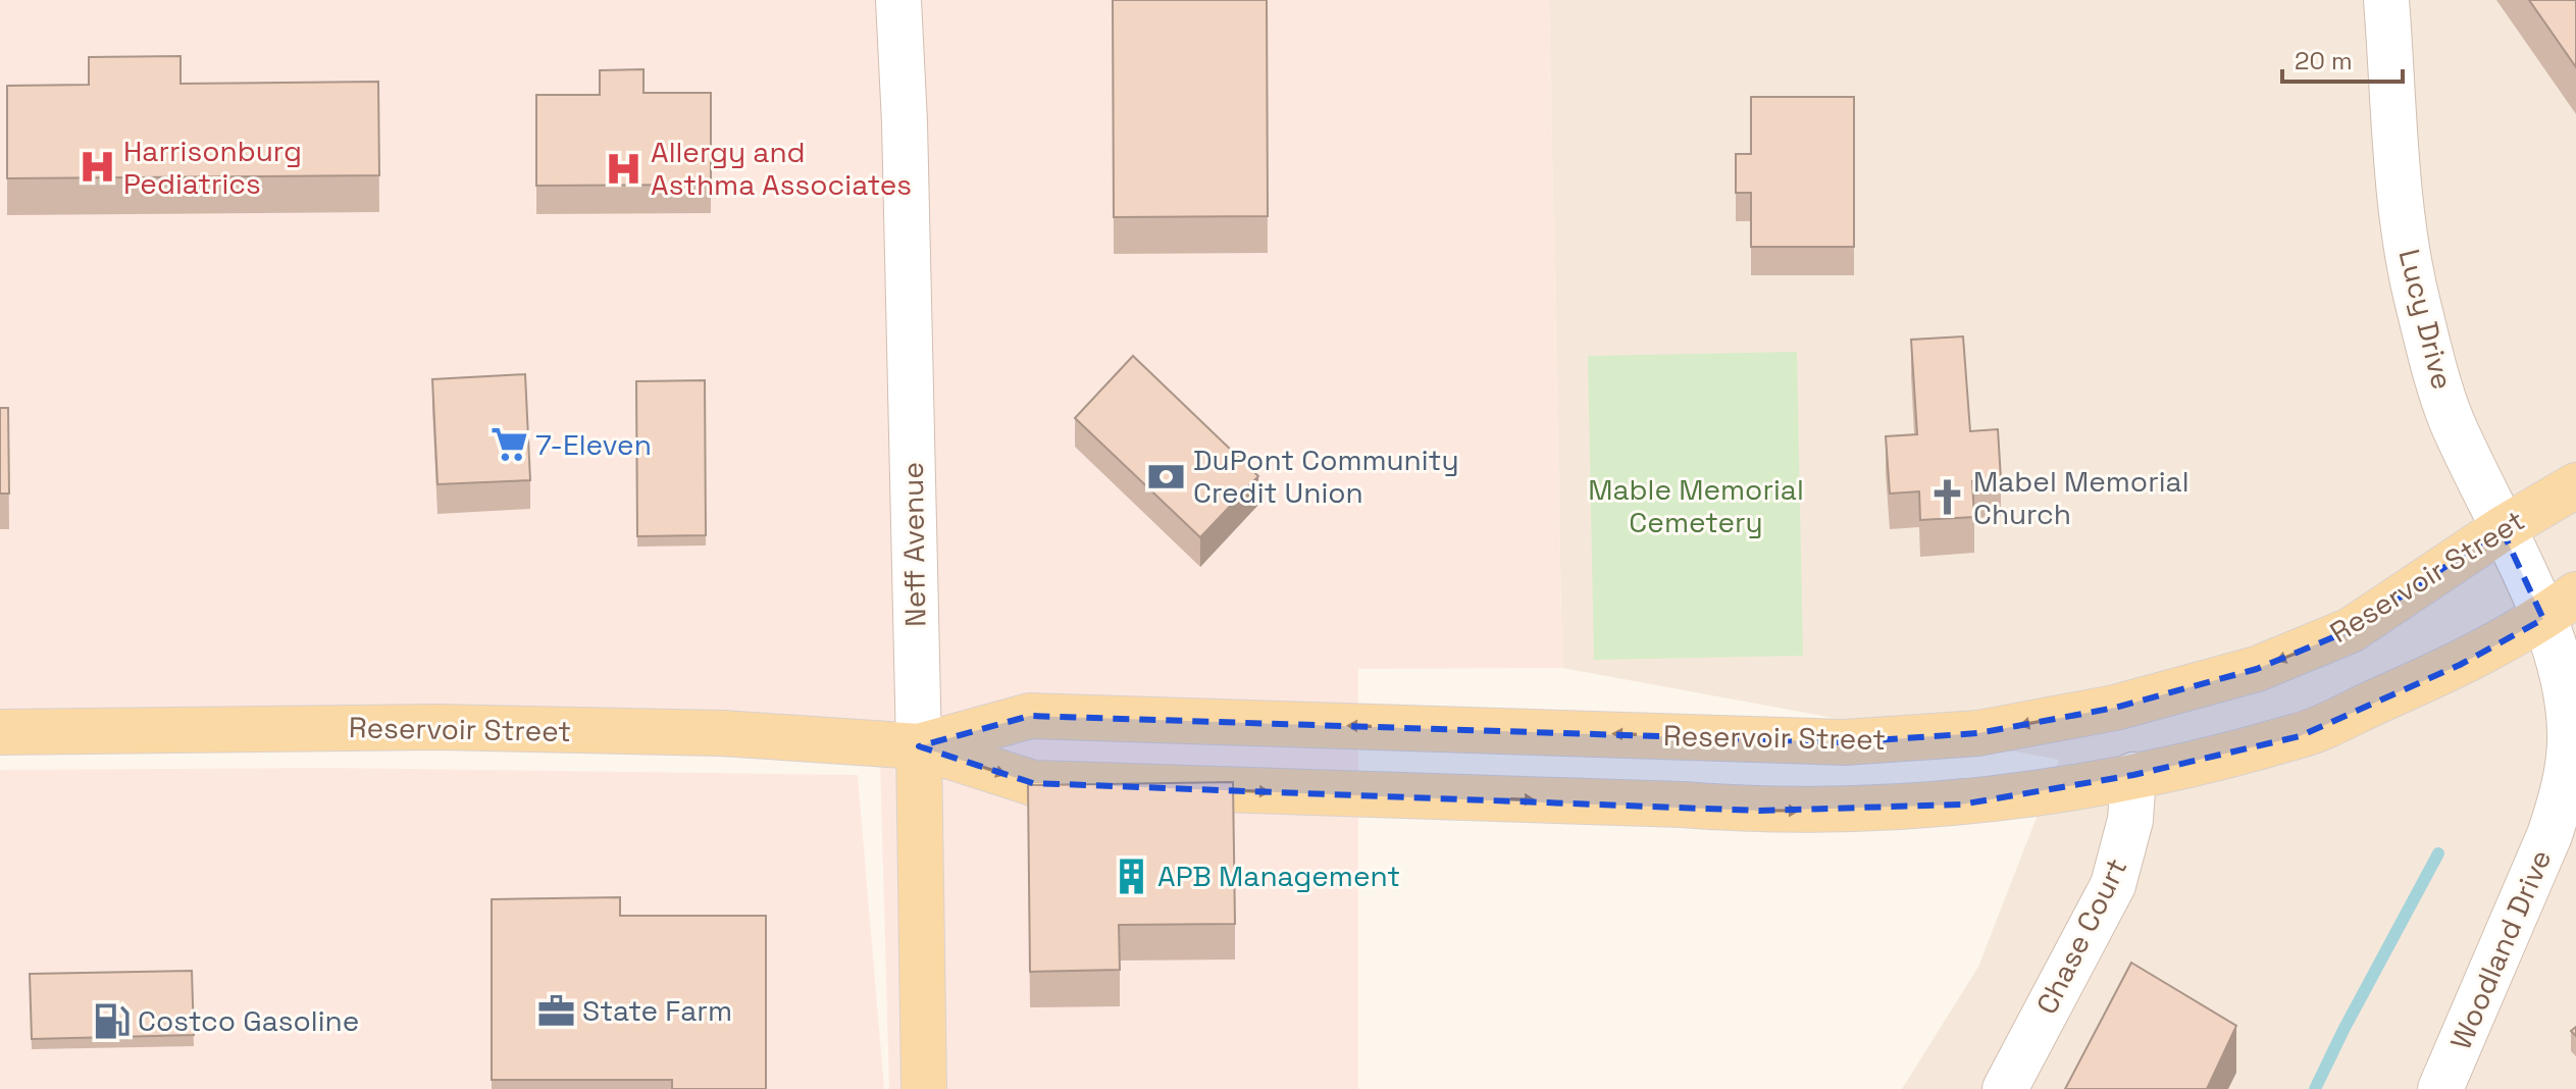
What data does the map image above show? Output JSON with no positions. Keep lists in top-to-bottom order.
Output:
{
  "streets": {
    "main road": ["Neff Avenue", "Reservoir Street"],
    "street": ["Lucy Drive", "Chase Court", "Woodland Drive"]
  },
  "crossings": [
    ["Lucy Drive", "Reservoir Street"],
    ["Lucy Drive", "Woodland Drive"],
    ["Neff Avenue", "Reservoir Street"],
    ["Reservoir Street", "Chase Court"],
    ["Reservoir Street", "Woodland Drive"]
  ],
  "parks": ["Mable Memorial Cemetery"],
  "places": {
    "hospital": ["Harrisonburg Pediatrics", "Allergy and Asthma Associates"],
    "supermarket": ["7-Eleven"],
    "bank": ["DuPont Community Credit Union"],
    "church": ["Mabel Memorial Church"],
    "building": ["APB Management"],
    "office": ["State Farm"],
    "fuel station": ["Costco Gasoline"]
  },
  "scale_bar": "20 m"
}
